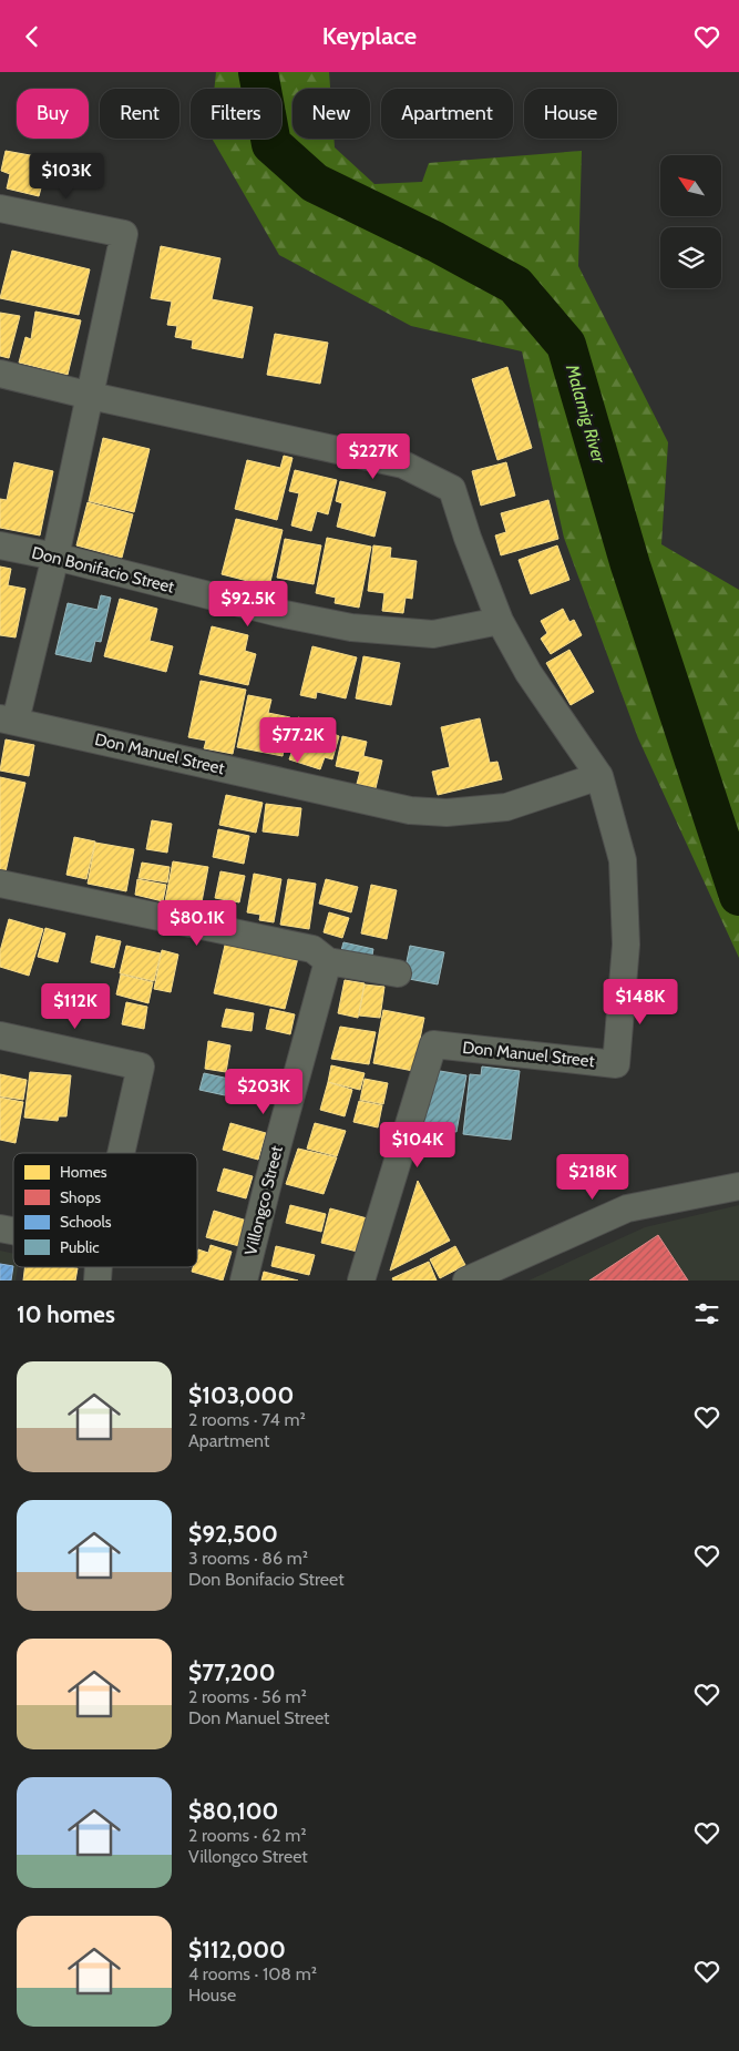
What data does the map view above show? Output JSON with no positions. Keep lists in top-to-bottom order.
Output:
{
  "streets": {
    "street": ["Don Bonifacio Street", "Don Manuel Street", "Villongco Street"]
  },
  "water": ["Malamig River"],
  "legend": [
    "Homes",
    "Shops",
    "Schools",
    "Public"
  ],
  "north": "top left",
  "page": {
    "header": "Keyplace",
    "chip": [
      "Buy",
      "Rent",
      "Filters",
      "New",
      "Apartment",
      "House"
    ],
    "price": [
      "$103K",
      "$227K",
      "$92.5K",
      "$77.2K",
      "$80.1K",
      "$148K",
      "$112K",
      "$203K",
      "$104K",
      "$218K"
    ],
    "heading": "10 homes",
    "list": [
      {
        "name": "$103,000",
        "note": "2 rooms · 74 m² · Apartment"
      },
      {
        "name": "$92,500",
        "note": "3 rooms · 86 m² · Don Bonifacio Street"
      },
      {
        "name": "$77,200",
        "note": "2 rooms · 56 m² · Don Manuel Street"
      },
      {
        "name": "$80,100",
        "note": "2 rooms · 62 m² · Villongco Street"
      },
      {
        "name": "$112,000",
        "note": "4 rooms · 108 m² · House"
      }
    ]
  }
}
